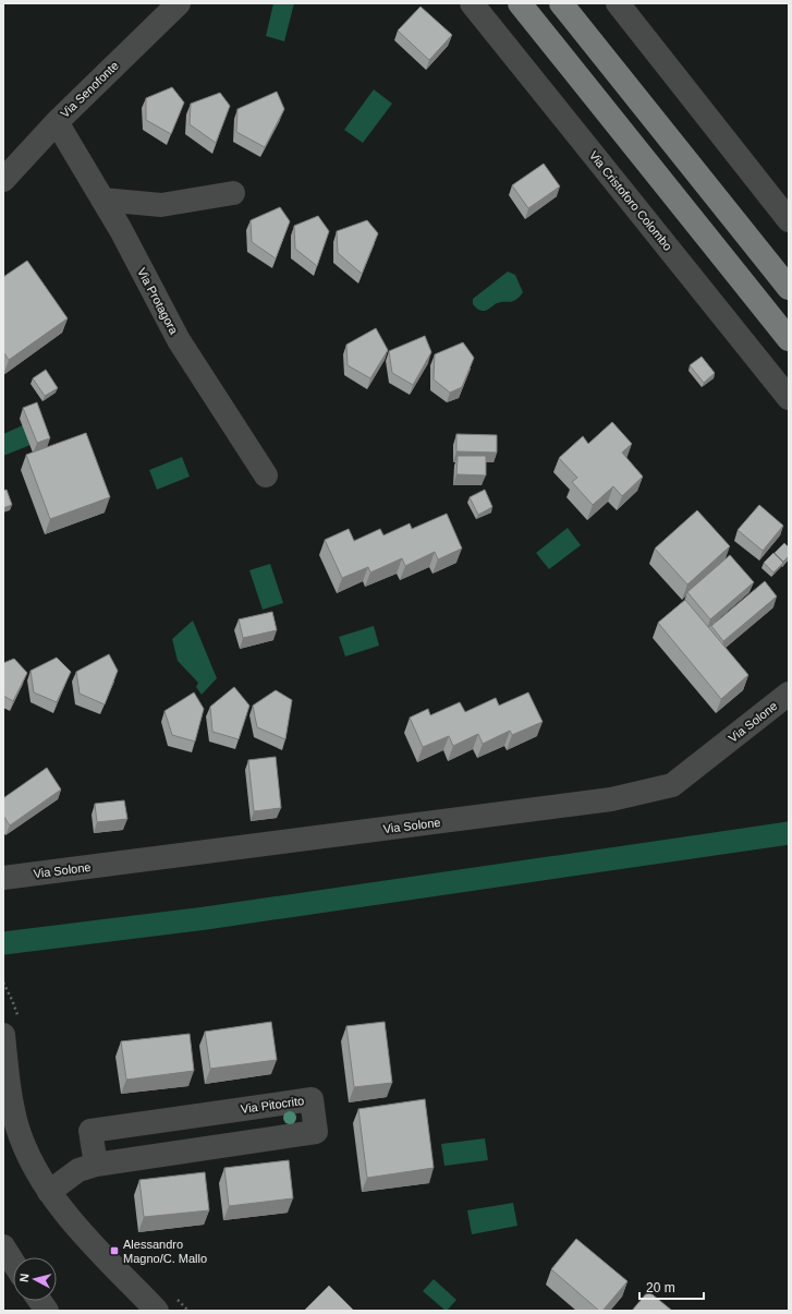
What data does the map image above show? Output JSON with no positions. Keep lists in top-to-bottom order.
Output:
{
  "streets": {
    "street": [
      "Via Senofonte",
      "Via Cristoforo Colombo",
      "Via Protagora",
      "Via Solone",
      "Via Pitocrito"
    ]
  },
  "crossings": [
    ["Via Senofonte", "Via Protagora"]
  ],
  "places": {
    "transit": ["Alessandro Magno/C. Mallo"]
  },
  "scale_bar": "20 m",
  "north": "left"
}
